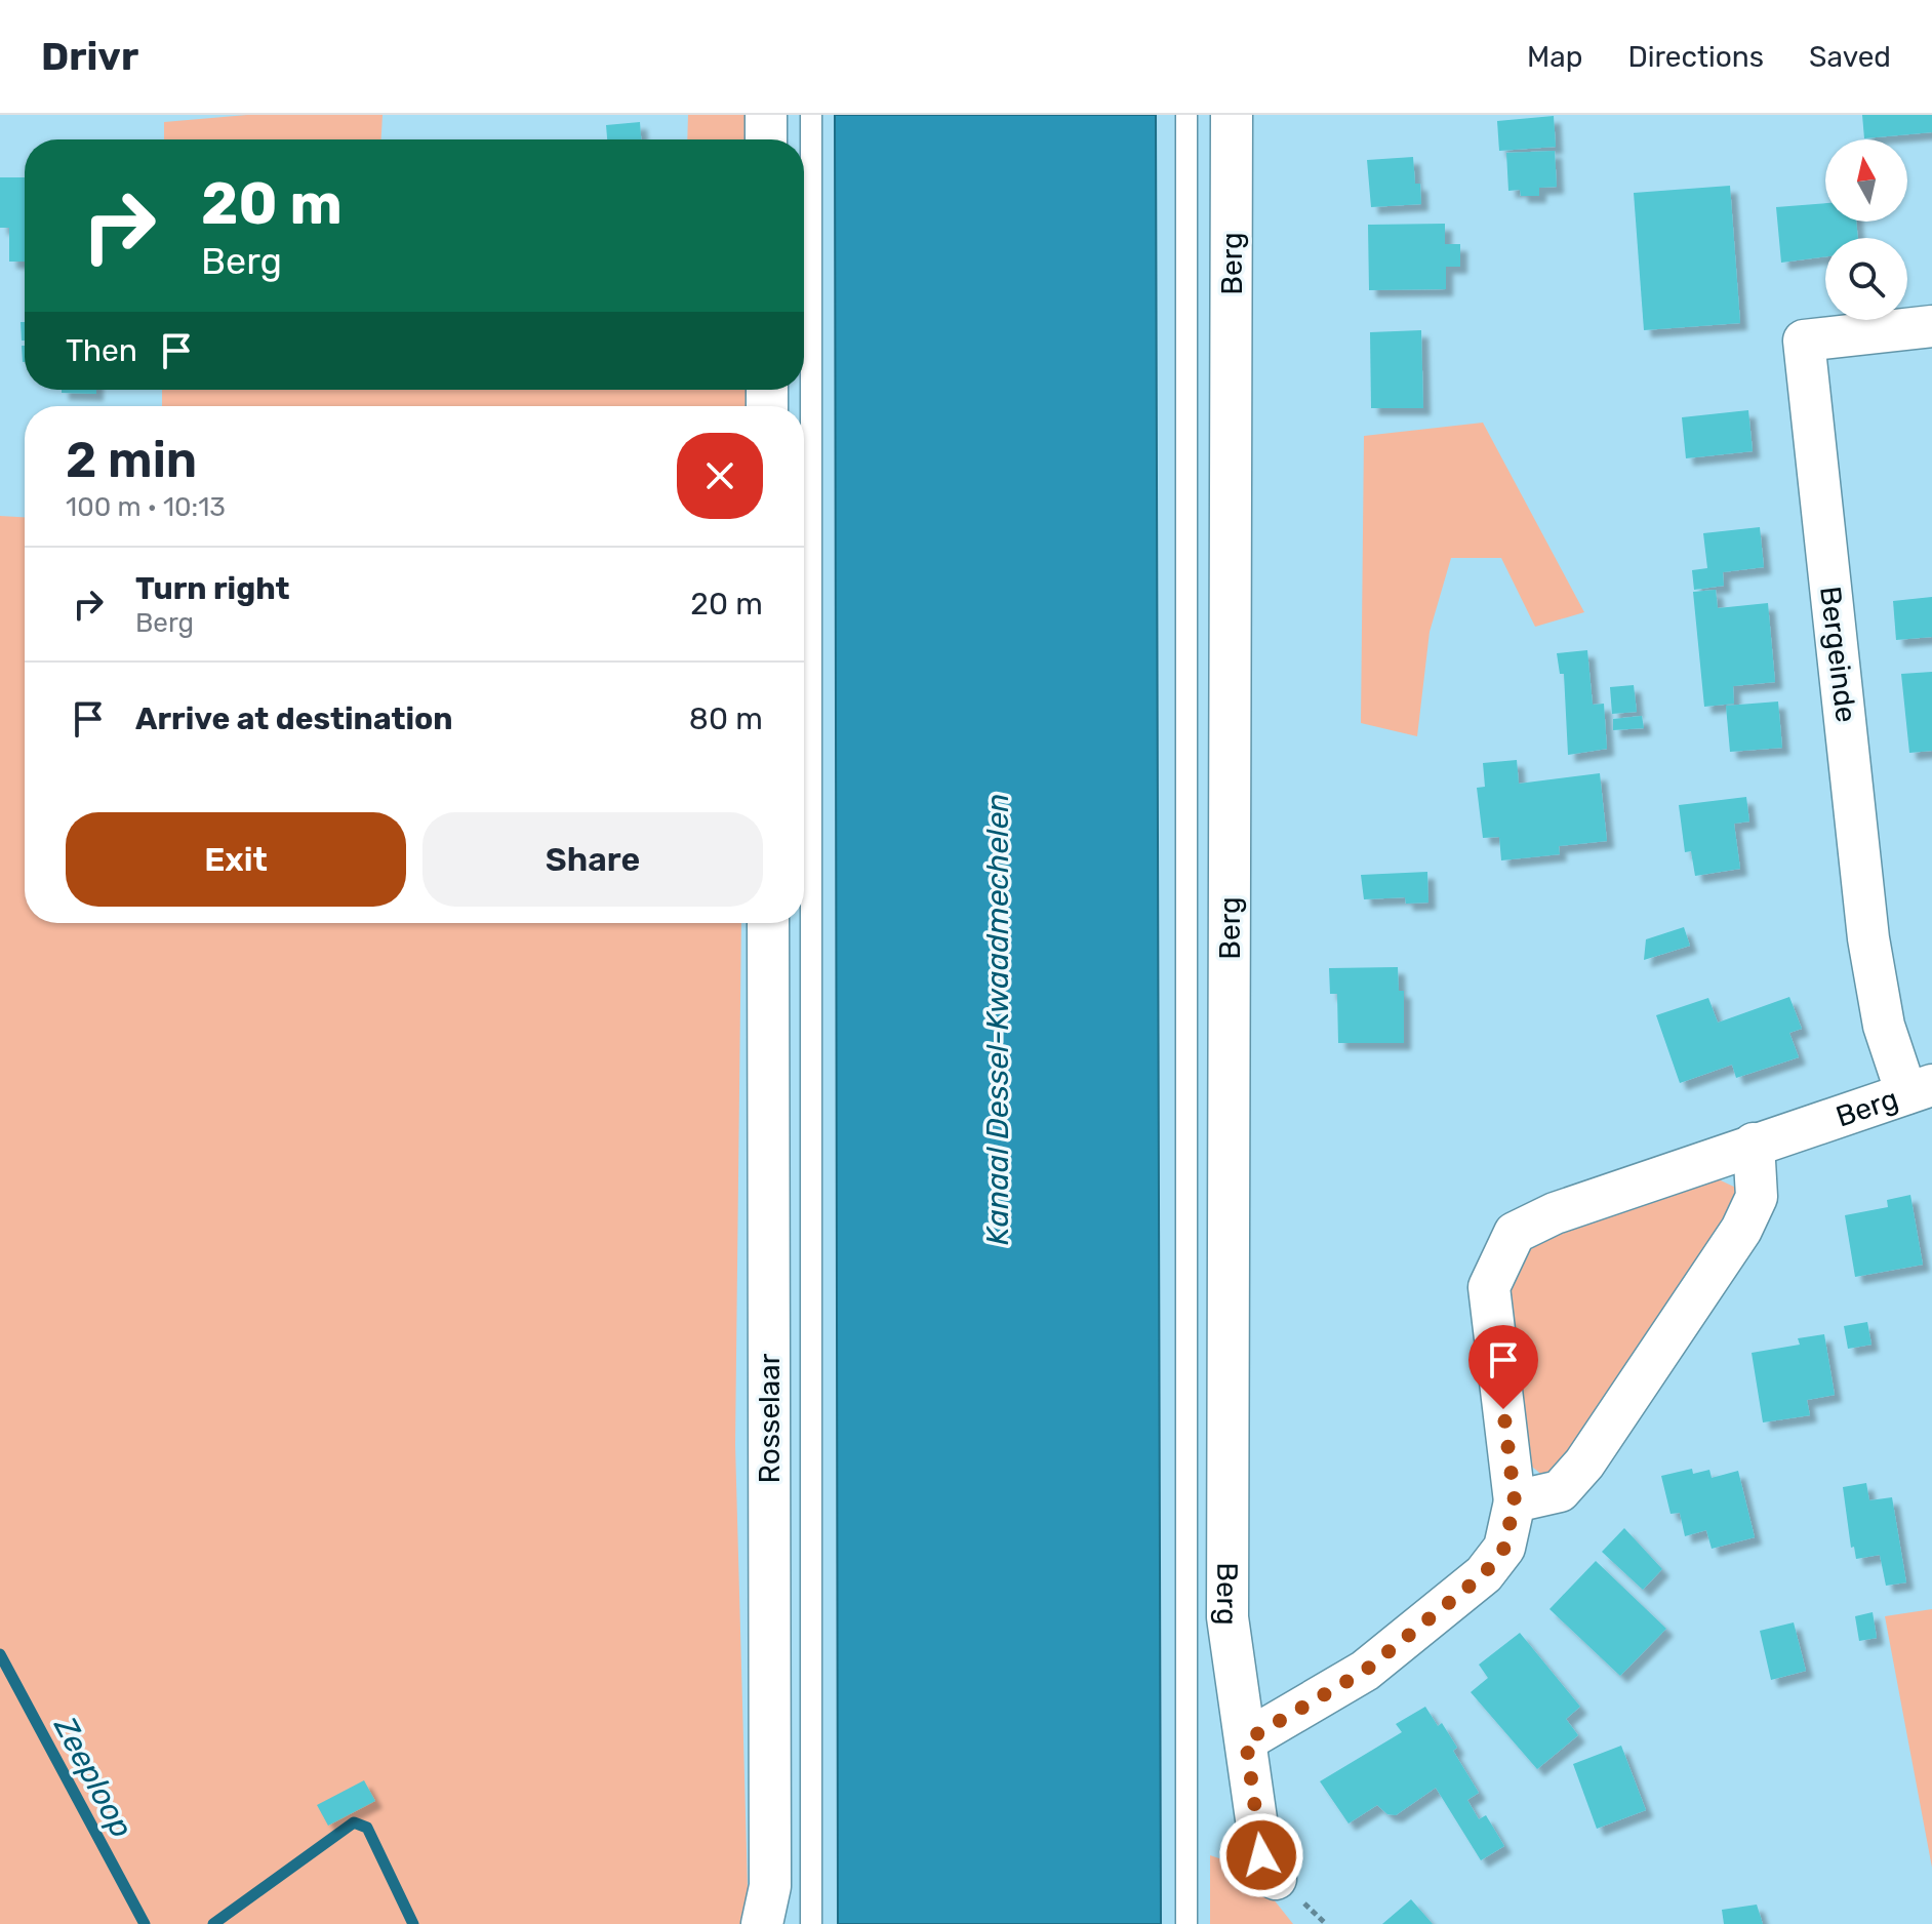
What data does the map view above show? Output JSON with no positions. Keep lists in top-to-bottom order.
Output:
{
  "streets": {
    "street": ["Berg", "Bergeinde", "Rosselaar"]
  },
  "crossings": [
    ["Berg", "Bergeinde"]
  ],
  "water": ["Kanaal Dessel-Kwaadmechelen", "Zeeploop"],
  "north": "top",
  "page": {
    "header": "Drivr",
    "nav": ["Map", "Directions", "Saved"],
    "turn": ["20 m", "Berg"],
    "then": "Then",
    "heading": ["2 min", "100 m · 10:13"],
    "list": [
      {
        "name": "Turn right",
        "note": "Berg",
        "value": "20 m"
      },
      {
        "name": "Arrive at destination",
        "value": "80 m"
      }
    ],
    "buttons": ["Exit", "Share"]
  }
}
